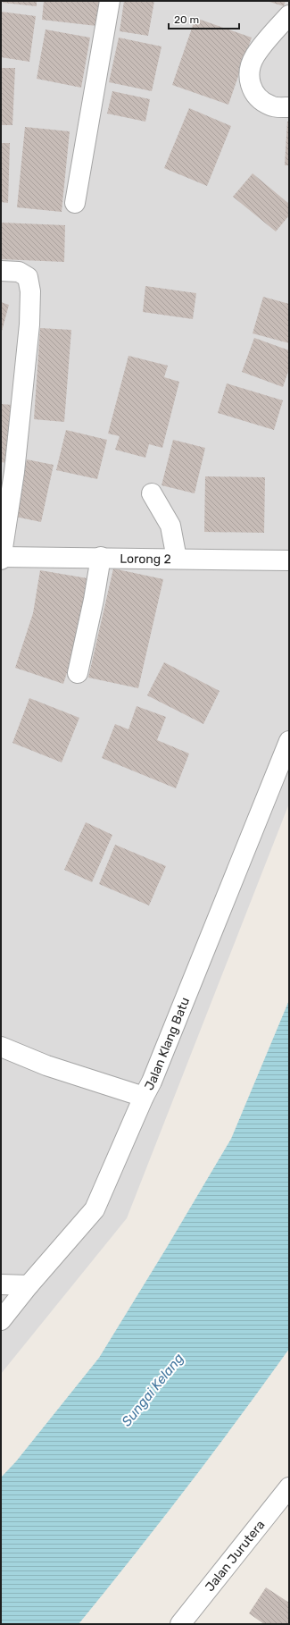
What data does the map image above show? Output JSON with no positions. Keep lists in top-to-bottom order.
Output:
{
  "streets": {
    "street": ["Lorong 2", "Jalan Klang Batu", "Jalan Jurutera"]
  },
  "water": ["Sungai Kelang"],
  "scale_bar": "20 m"
}
